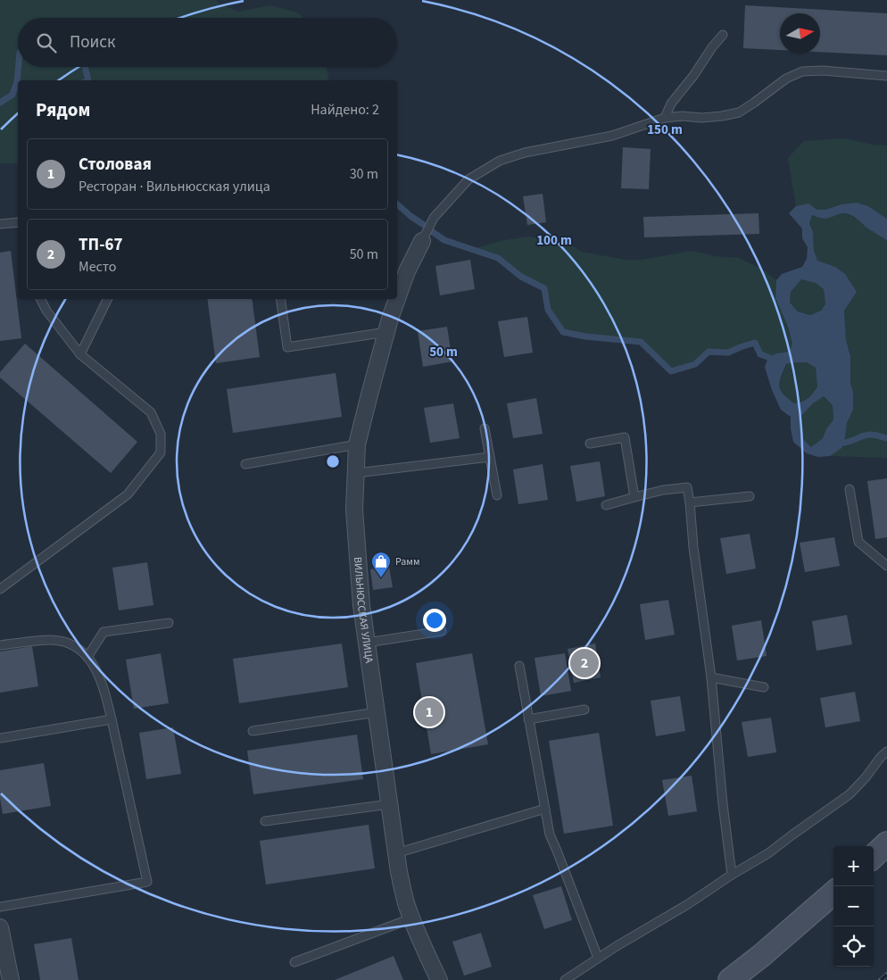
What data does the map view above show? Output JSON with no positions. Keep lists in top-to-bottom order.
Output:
{
  "streets": {
    "street": ["ВИЛЬНЮССКАЯ УЛИЦА"]
  },
  "places": {
    "shop": ["Рамм"]
  },
  "north": "right",
  "page": {
    "search": "Поиск",
    "heading": ["Рядом", "Найдено: 2"],
    "list": [
      {
        "mark": "1",
        "name": "Столовая",
        "note": "Ресторан · Вильнюсская улица",
        "value": "30 m"
      },
      {
        "mark": "2",
        "name": "ТП-67",
        "note": "Место",
        "value": "50 m"
      }
    ],
    "pins": ["2", "1"],
    "map_buttons": ["+", "−"]
  },
  "rings": ["150 m", "100 m", "50 m"]
}
